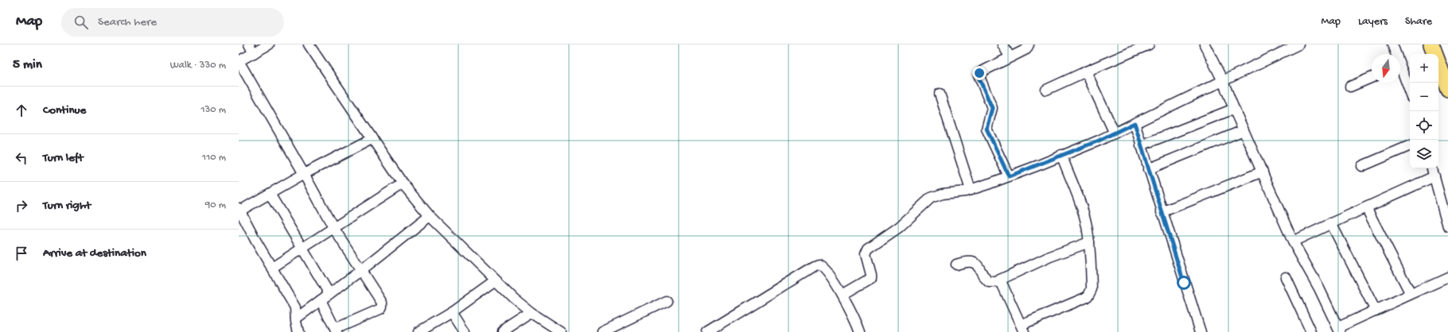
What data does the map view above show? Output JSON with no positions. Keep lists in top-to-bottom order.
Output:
{
  "north": "bottom",
  "page": {
    "header": "Map",
    "search": "Search here",
    "nav": ["Map", "Layers", "Share"],
    "heading": ["5 min", "Walk · 330 m"],
    "map_buttons": ["+", "−"],
    "list": [
      ["Continue", "130 m"],
      ["Turn left", "110 m"],
      ["Turn right", "90 m"],
      "Arrive at destination"
    ]
  }
}
